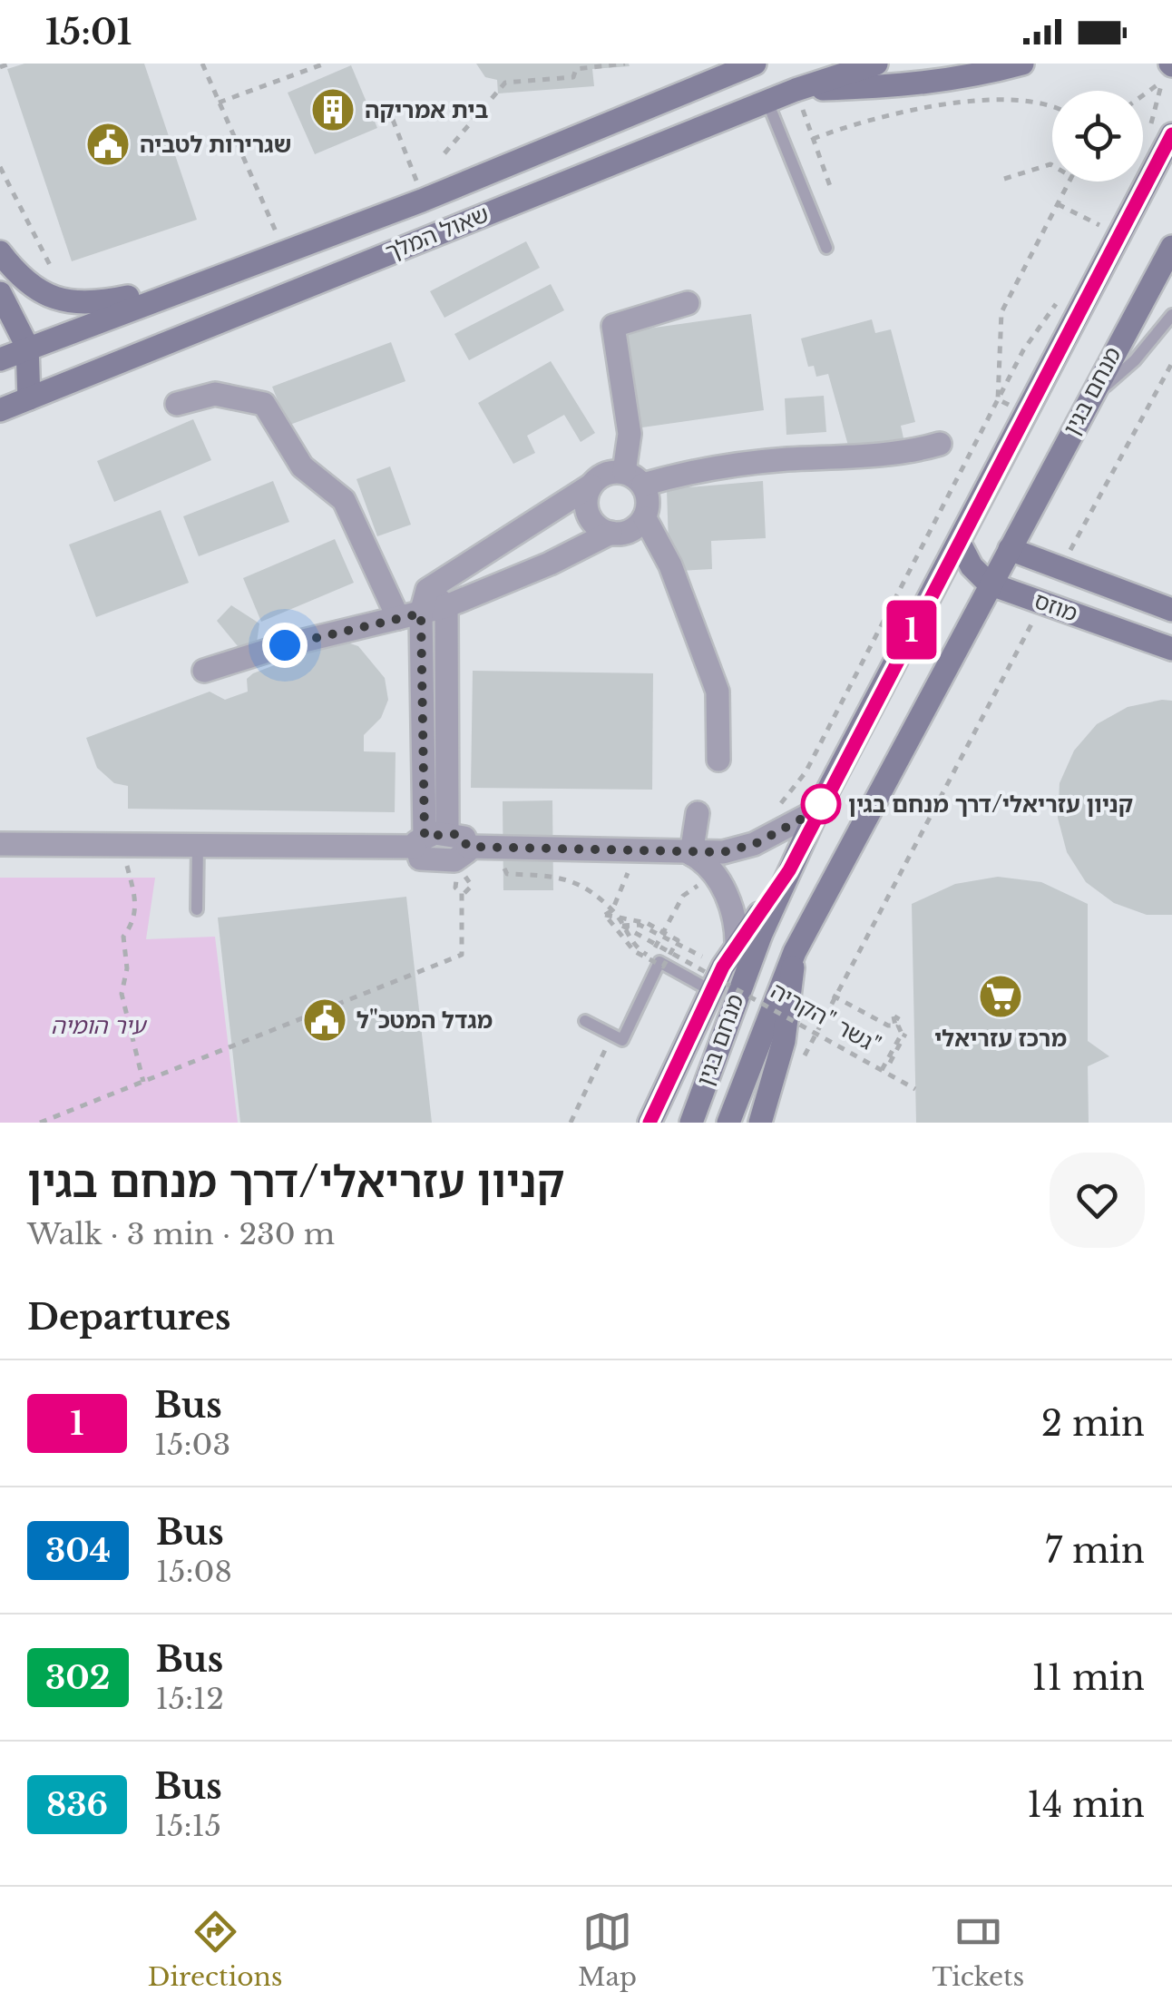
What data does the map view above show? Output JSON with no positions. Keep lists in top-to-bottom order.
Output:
{
  "streets": {
    "main road": ["שאול המלך", "מנחם בגין", "מוזס"],
    "path": ["גשר \"הקריה\""]
  },
  "crossings": [
    ["מנחם בגין", "מוזס"]
  ],
  "parks": ["עיר הומיה"],
  "places": {
    "building": ["בית אמריקה"],
    "public building": ["שגרירות לטביה", "מגדל המטכ\"ל"],
    "other": ["קניון עזריאלי/דרך מנחם בגין"],
    "supermarket": ["מרכז עזריאלי"]
  },
  "lines": ["bus line 1"],
  "page": {
    "status": "15:01",
    "on_map": "1",
    "heading": [
      ["קניון עזריאלי/דרך מנחם בגין", "Walk · 3 min · 230 m"],
      "Departures"
    ],
    "list": [
      {
        "mark": "1",
        "name": "Bus",
        "note": "15:03",
        "value": "2 min"
      },
      {
        "mark": "304",
        "name": "Bus",
        "note": "15:08",
        "value": "7 min"
      },
      {
        "mark": "302",
        "name": "Bus",
        "note": "15:12",
        "value": "11 min"
      },
      {
        "mark": "836",
        "name": "Bus",
        "note": "15:15",
        "value": "14 min"
      }
    ],
    "tabs": ["Directions", "Map", "Tickets"]
  }
}
